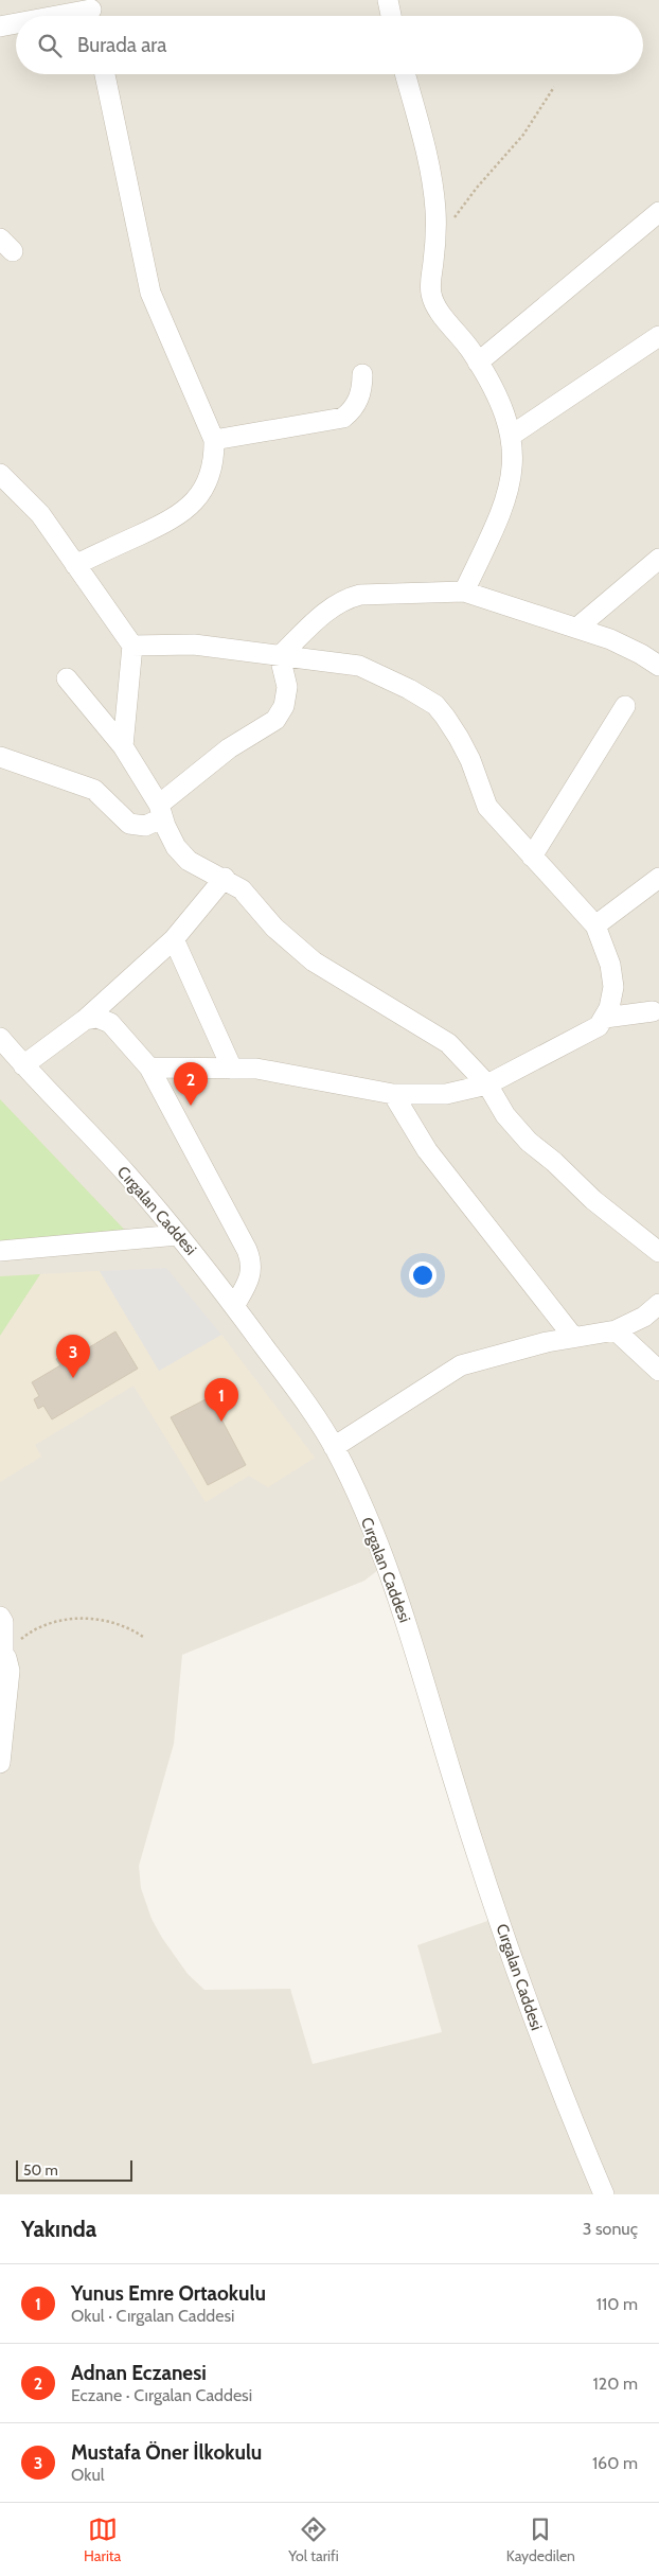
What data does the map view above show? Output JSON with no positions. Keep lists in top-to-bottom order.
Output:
{
  "streets": {
    "street": ["Cırgalan Caddesi"]
  },
  "scale_bar": "50 m",
  "page": {
    "search": "Burada ara",
    "pins": ["2", "3", "1"],
    "scale": "50 m",
    "heading": ["Yakında", "3 sonuç"],
    "list": [
      {
        "mark": "1",
        "name": "Yunus Emre Ortaokulu",
        "note": "Okul · Cırgalan Caddesi",
        "value": "110 m"
      },
      {
        "mark": "2",
        "name": "Adnan Eczanesi",
        "note": "Eczane · Cırgalan Caddesi",
        "value": "120 m"
      },
      {
        "mark": "3",
        "name": "Mustafa Öner İlkokulu",
        "note": "Okul",
        "value": "160 m"
      }
    ],
    "nav": ["Harita", "Yol tarifi", "Kaydedilen"]
  }
}
